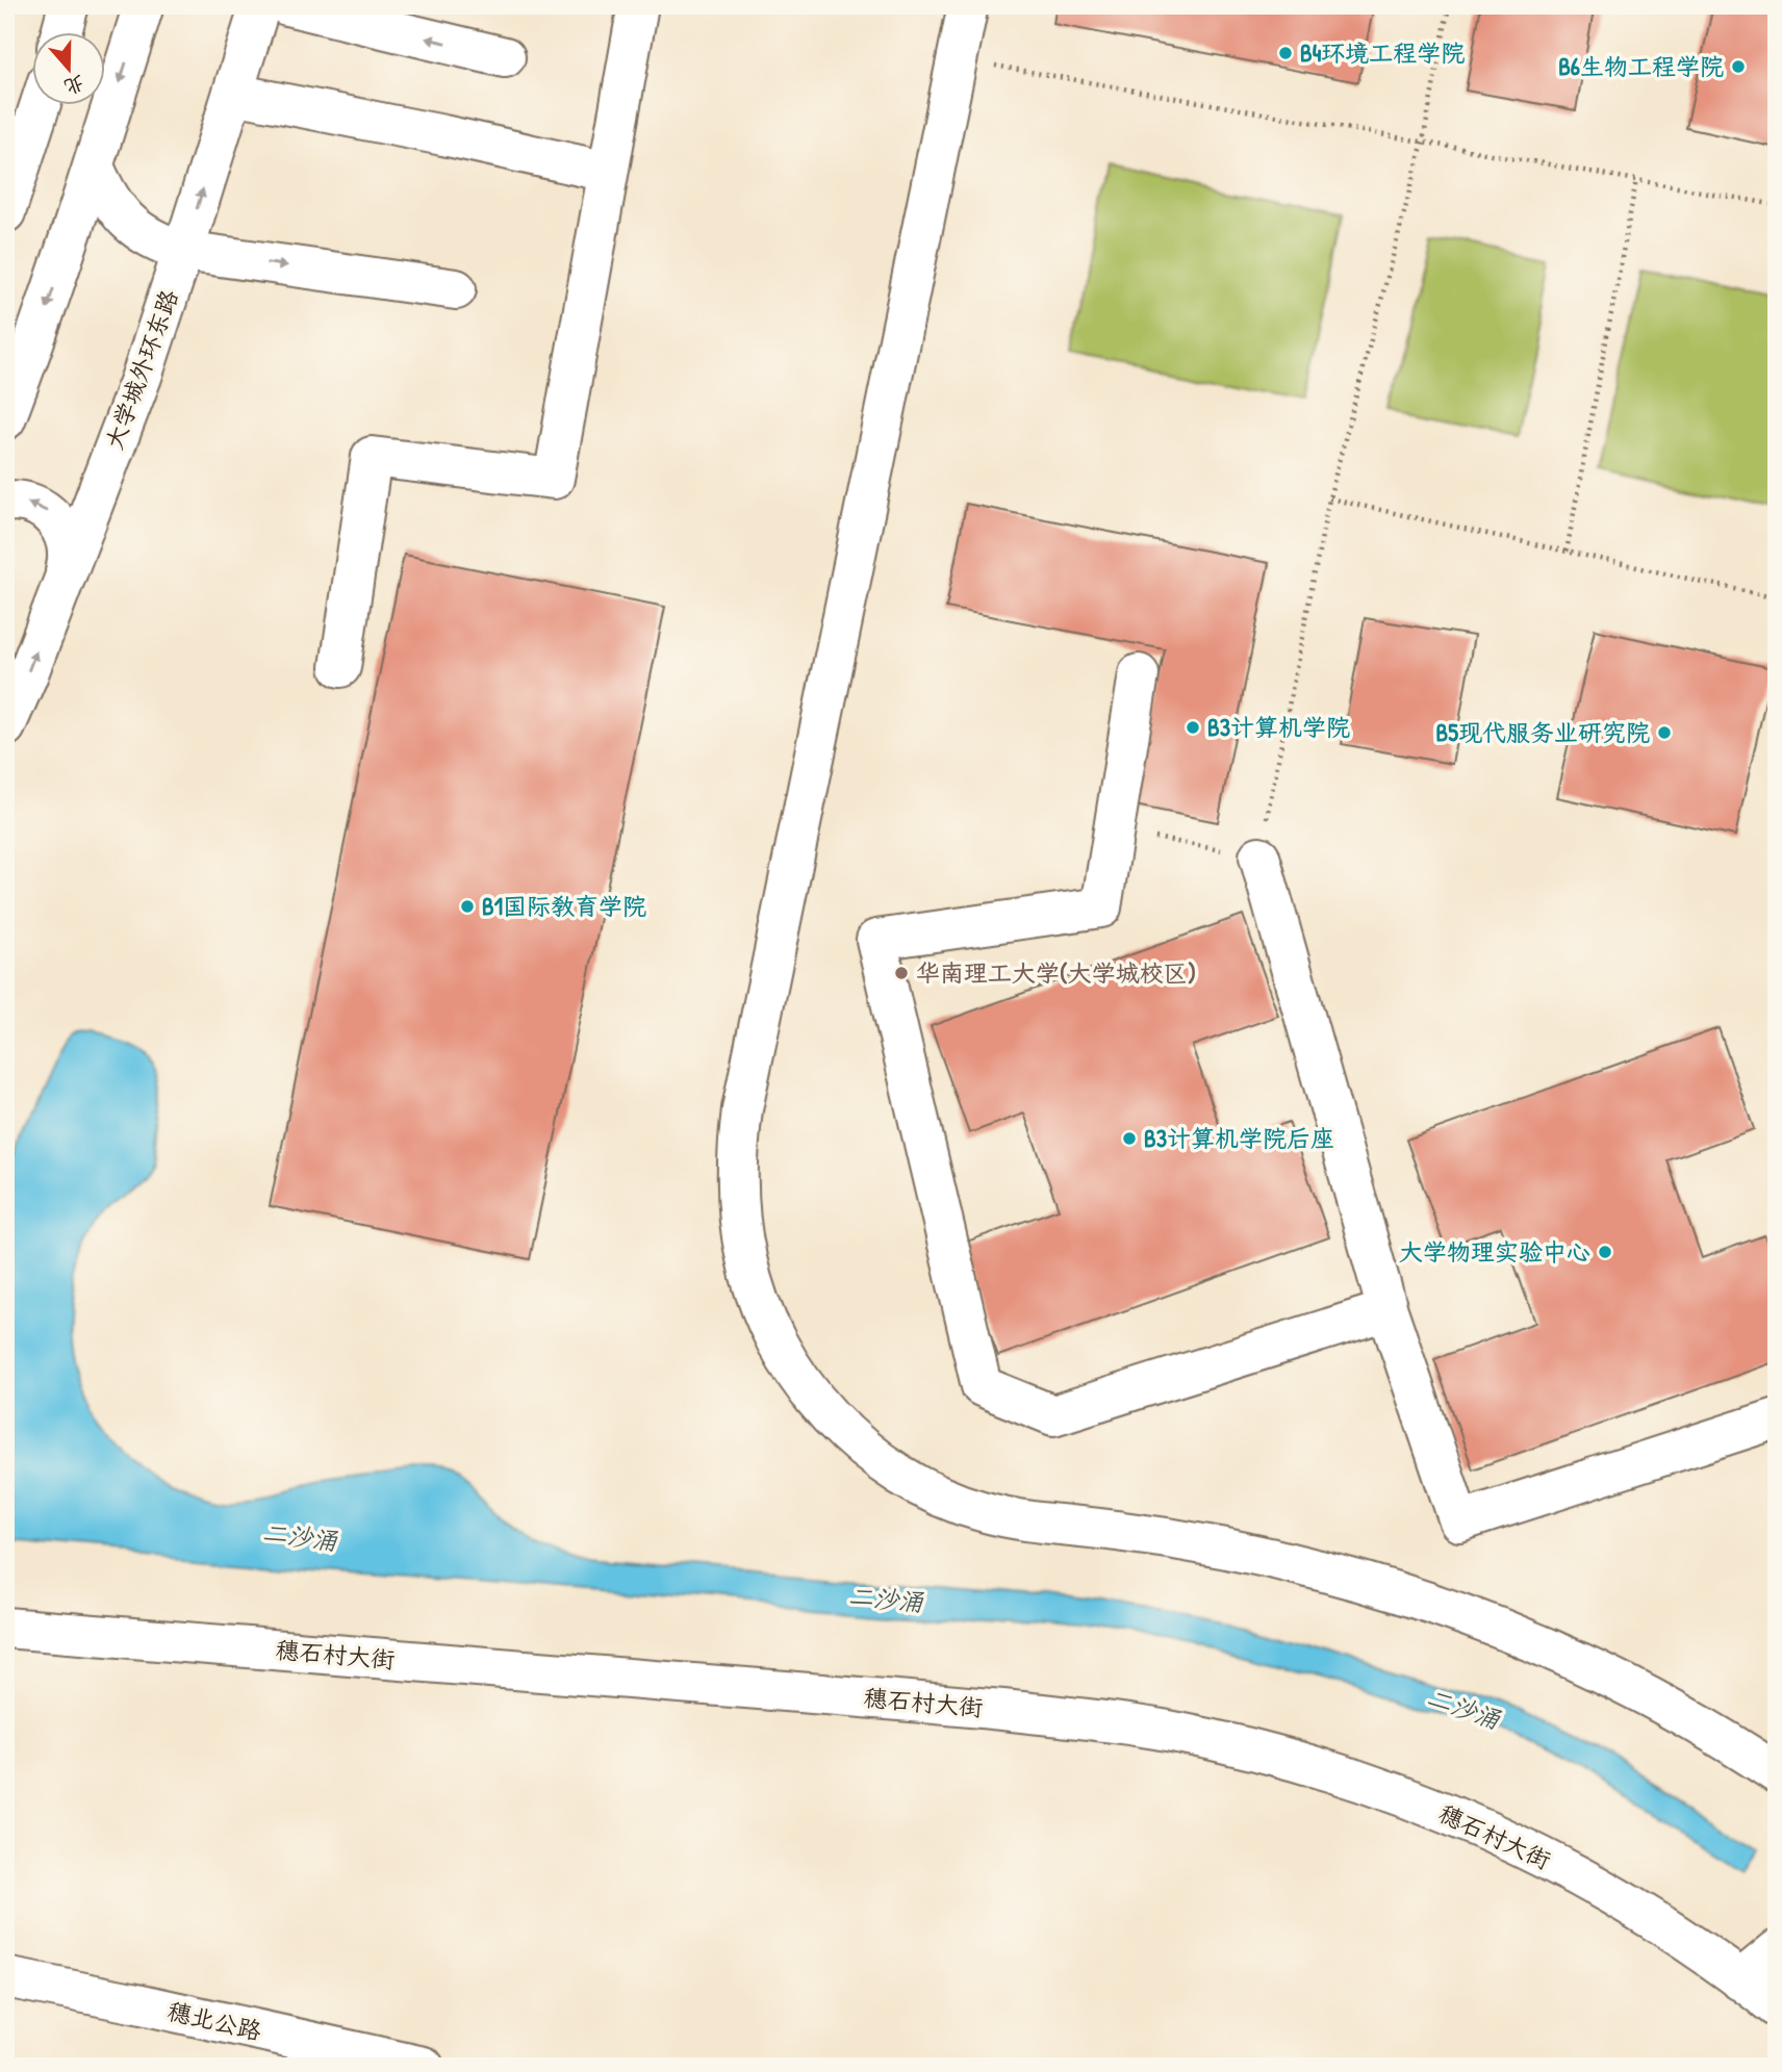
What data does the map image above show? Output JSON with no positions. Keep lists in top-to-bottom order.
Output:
{
  "streets": {
    "street": ["大学城外环东路", "穗石村大街", "穗北公路"]
  },
  "water": ["二沙涌"],
  "places": [
    "B4环境工程学院",
    "B6生物工程学院",
    "B3计算机学院",
    "B5现代服务业研究院",
    "B1国际教育学院",
    "华南理工大学(大学城校区)",
    "B3计算机学院后座",
    "大学物理实验中心"
  ],
  "north": "bottom"
}
